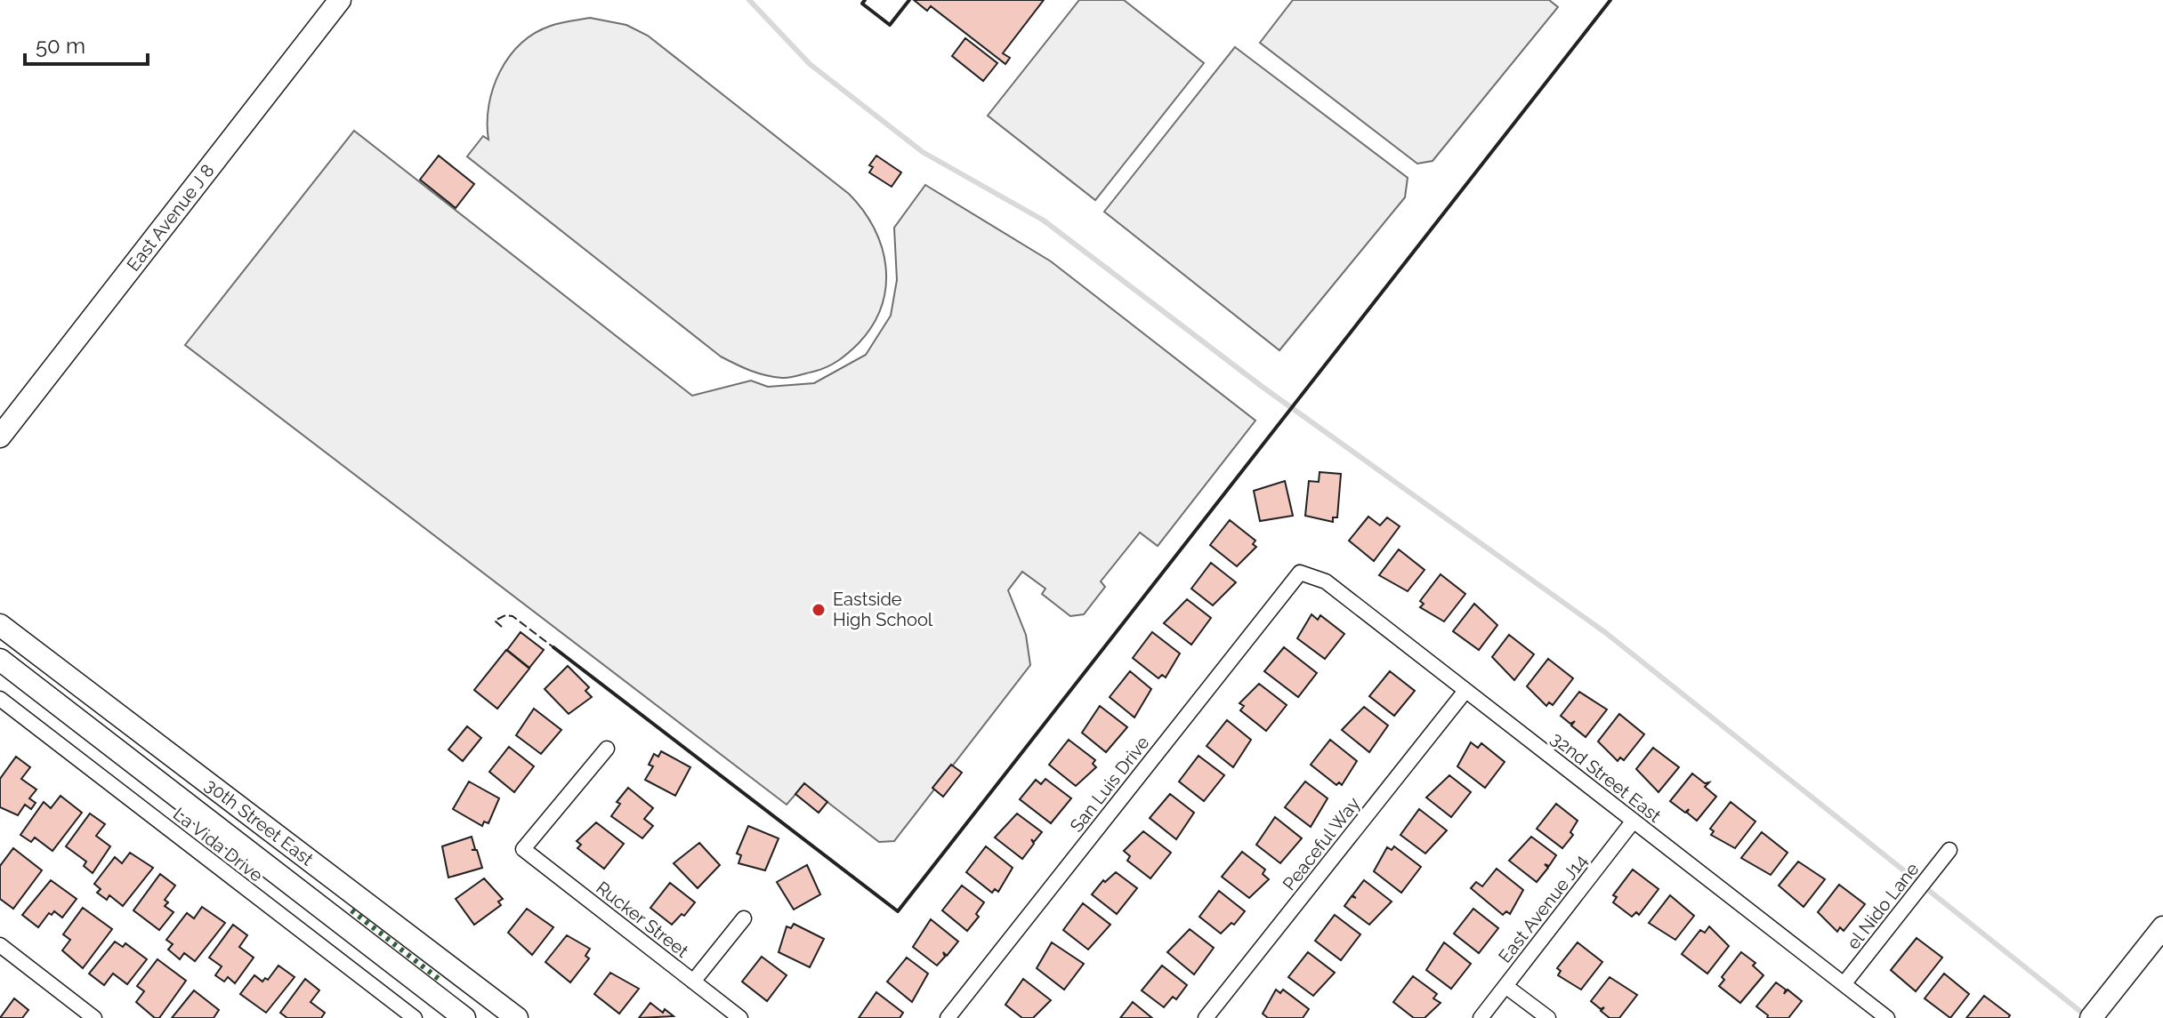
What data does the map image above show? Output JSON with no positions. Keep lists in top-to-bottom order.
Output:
{
  "streets": {
    "main road": ["East Avenue J 8", "30th Street East"],
    "street": [
      "32nd Street East",
      "San Luis Drive",
      "Peaceful Way",
      "La Vida Drive",
      "el Nido Lane",
      "East Avenue J14",
      "Rucker Street"
    ]
  },
  "crossings": [
    ["32nd Street East", "San Luis Drive"],
    ["32nd Street East", "Peaceful Way"],
    ["32nd Street East", "el Nido Lane"],
    ["32nd Street East", "East Avenue J14"]
  ],
  "places": ["Eastside High School"],
  "scale_bar": "50 m"
}
